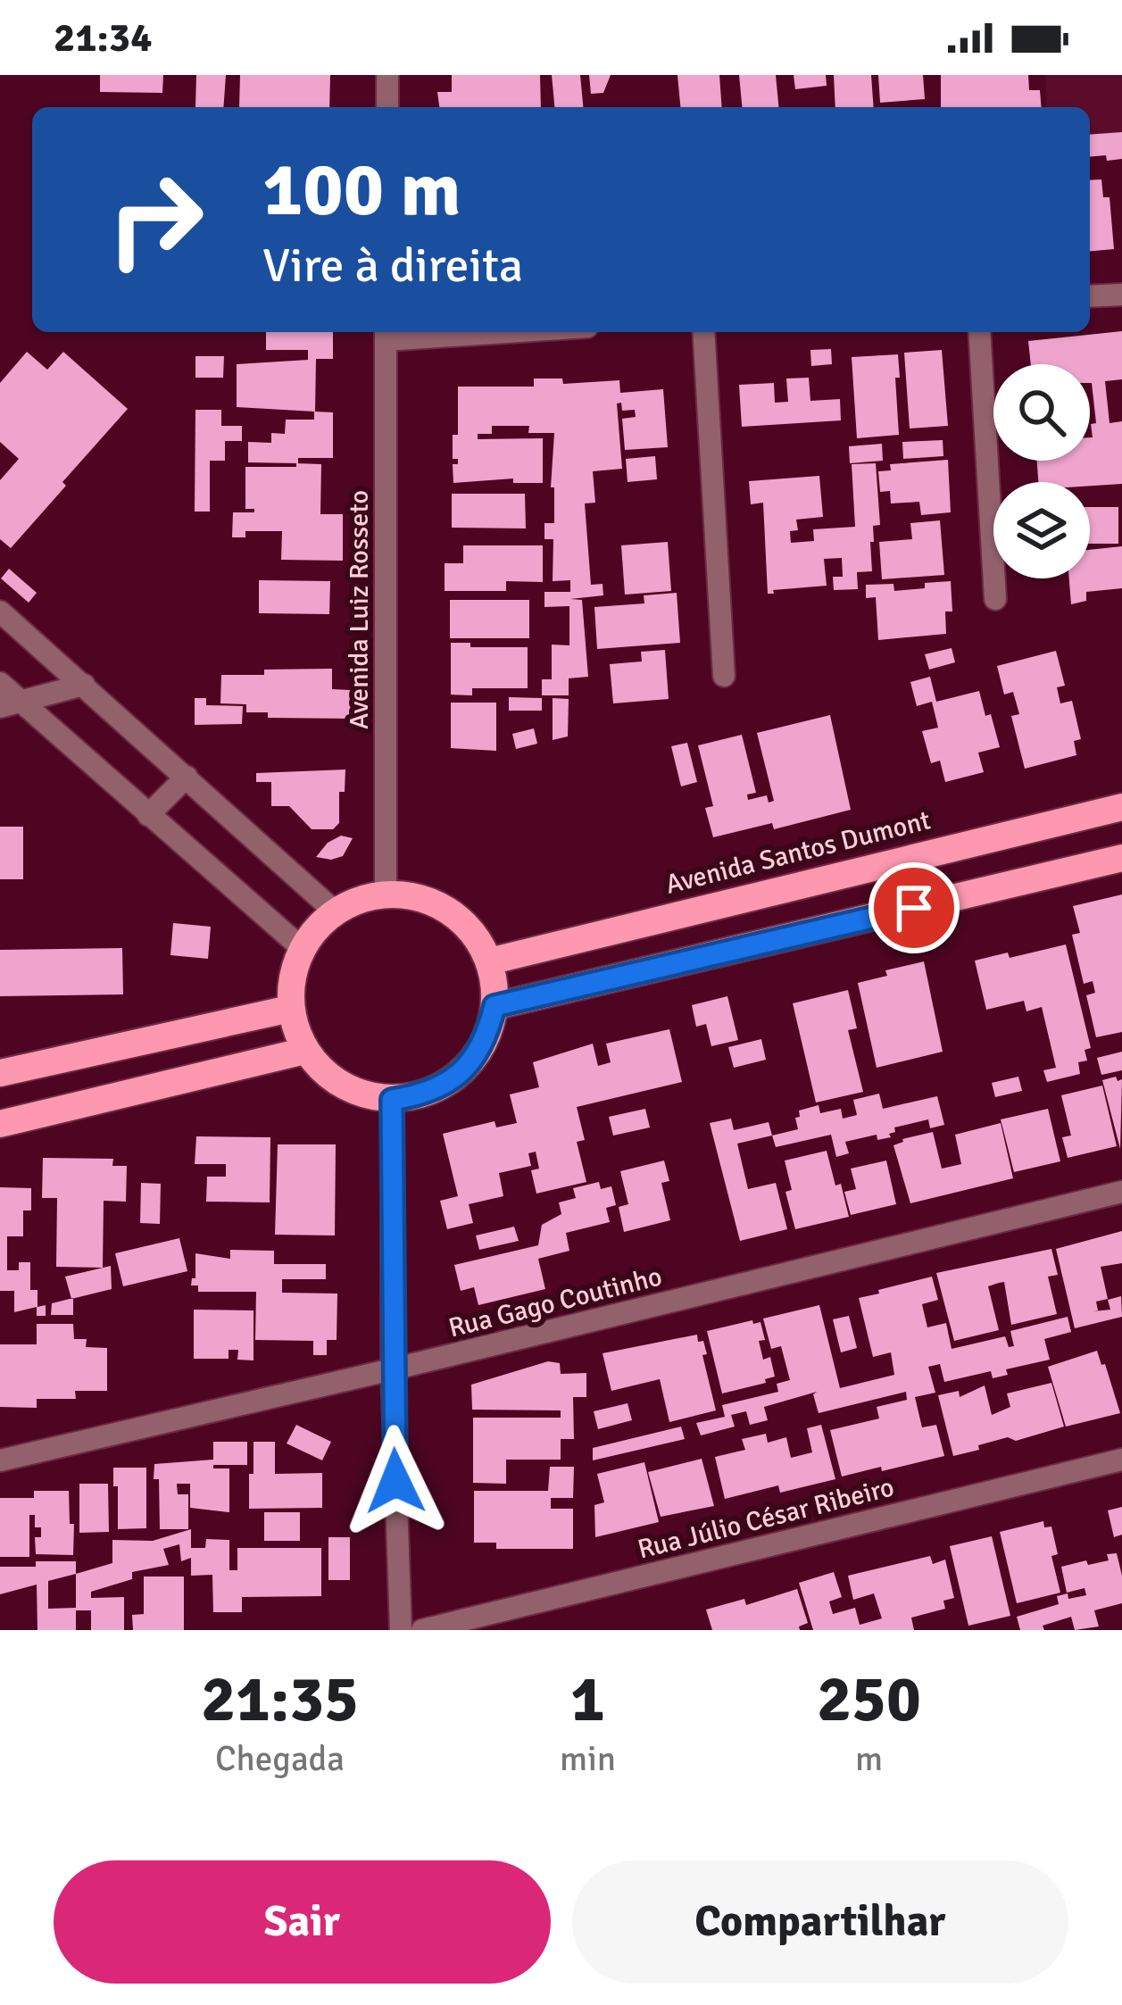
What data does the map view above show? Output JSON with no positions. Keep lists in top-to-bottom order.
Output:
{
  "streets": {
    "main road": ["Avenida Santos Dumont"],
    "street": ["Avenida Luiz Rosseto", "Rua Gago Coutinho", "Rua Júlio César Ribeiro"]
  },
  "crossings": [
    ["Avenida Luiz Rosseto", "Avenida Santos Dumont"]
  ],
  "page": {
    "status": "21:34",
    "turn": ["100 m", "Vire à direita"],
    "eta": [
      "21:35",
      "Chegada",
      "1",
      "min",
      "250",
      "m"
    ],
    "buttons": ["Sair", "Compartilhar"]
  }
}
